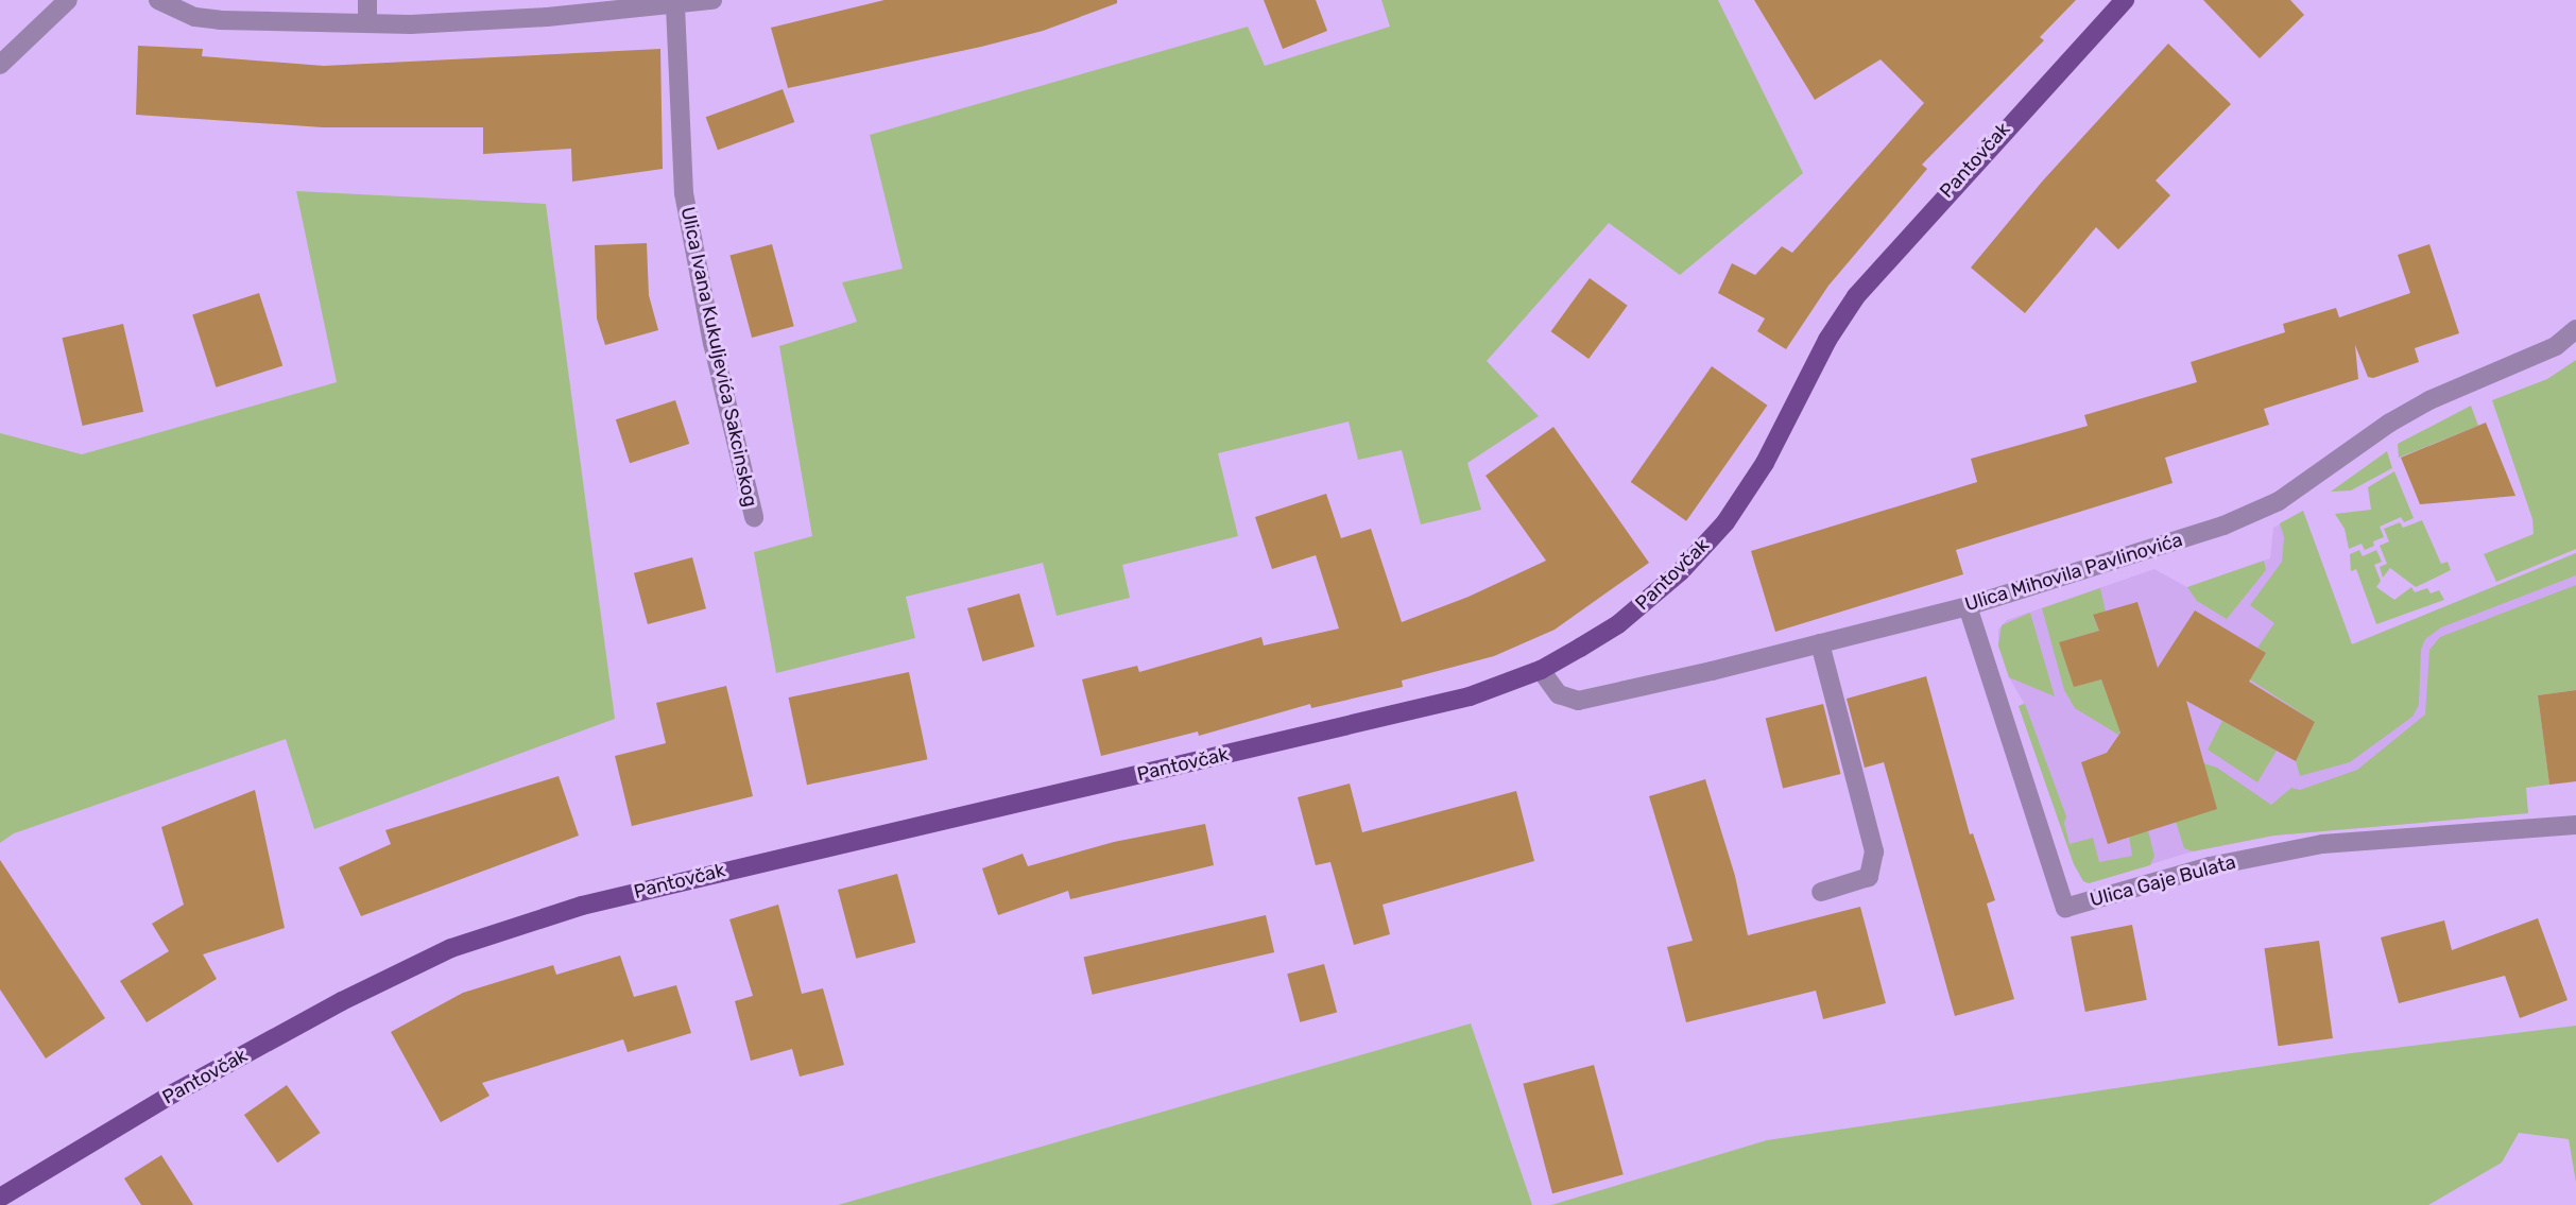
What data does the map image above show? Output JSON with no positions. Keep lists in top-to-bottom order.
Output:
{
  "streets": {
    "main road": ["Pantovčak"],
    "street": ["Ulica Ivana Kukuljevića Sakcinskog", "Ulica Mihovila Pavlinovića", "Ulica Gaje Bulata"]
  },
  "crossings": [
    ["Pantovčak", "Ulica Mihovila Pavlinovića"],
    ["Ulica Mihovila Pavlinovića", "Ulica Gaje Bulata"]
  ]
}
